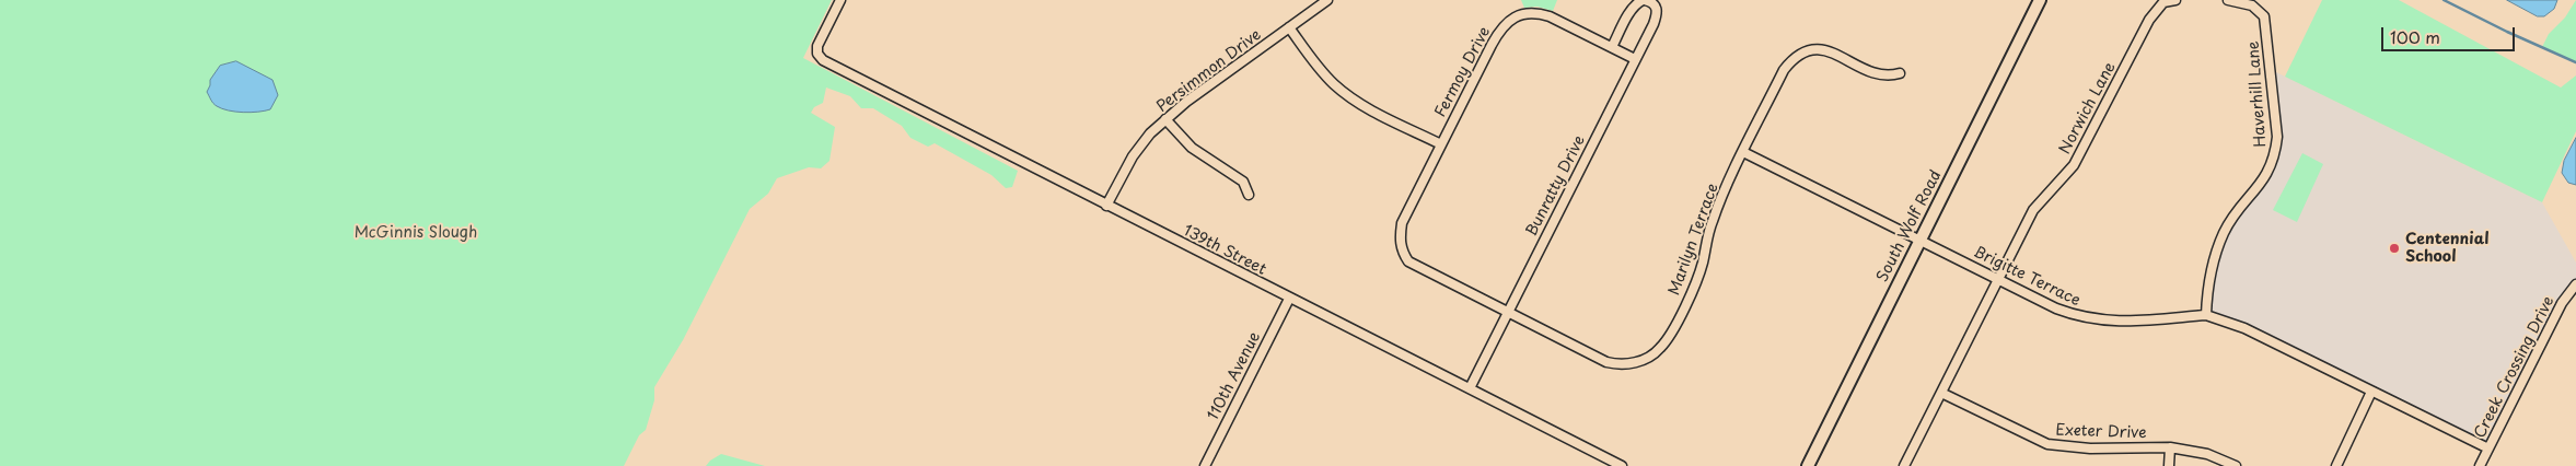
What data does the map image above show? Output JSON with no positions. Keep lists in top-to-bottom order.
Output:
{
  "streets": {
    "main road": ["South Wolf Road"],
    "street": [
      "Persimmon Drive",
      "Fermoy Drive",
      "Haverhill Lane",
      "Norwich Lane",
      "Bunratty Drive",
      "Marilyn Terrace",
      "139th Street",
      "Brigitte Terrace",
      "Creek Crossing Drive",
      "110th Avenue",
      "Exeter Drive"
    ]
  },
  "crossings": [
    ["Persimmon Drive", "139th Street"],
    ["Fermoy Drive", "Bunratty Drive"],
    ["Fermoy Drive", "Marilyn Terrace"],
    ["Haverhill Lane", "Brigitte Terrace"],
    ["Norwich Lane", "Brigitte Terrace"],
    ["Norwich Lane", "Exeter Drive"],
    ["Bunratty Drive", "Marilyn Terrace"],
    ["Bunratty Drive", "139th Street"],
    ["South Wolf Road", "Brigitte Terrace"],
    ["Marilyn Terrace", "Brigitte Terrace"],
    ["139th Street", "110th Avenue"],
    ["Brigitte Terrace", "Creek Crossing Drive"]
  ],
  "parks": ["McGinnis Slough"],
  "places": ["Centennial School"],
  "scale_bar": "100 m"
}
